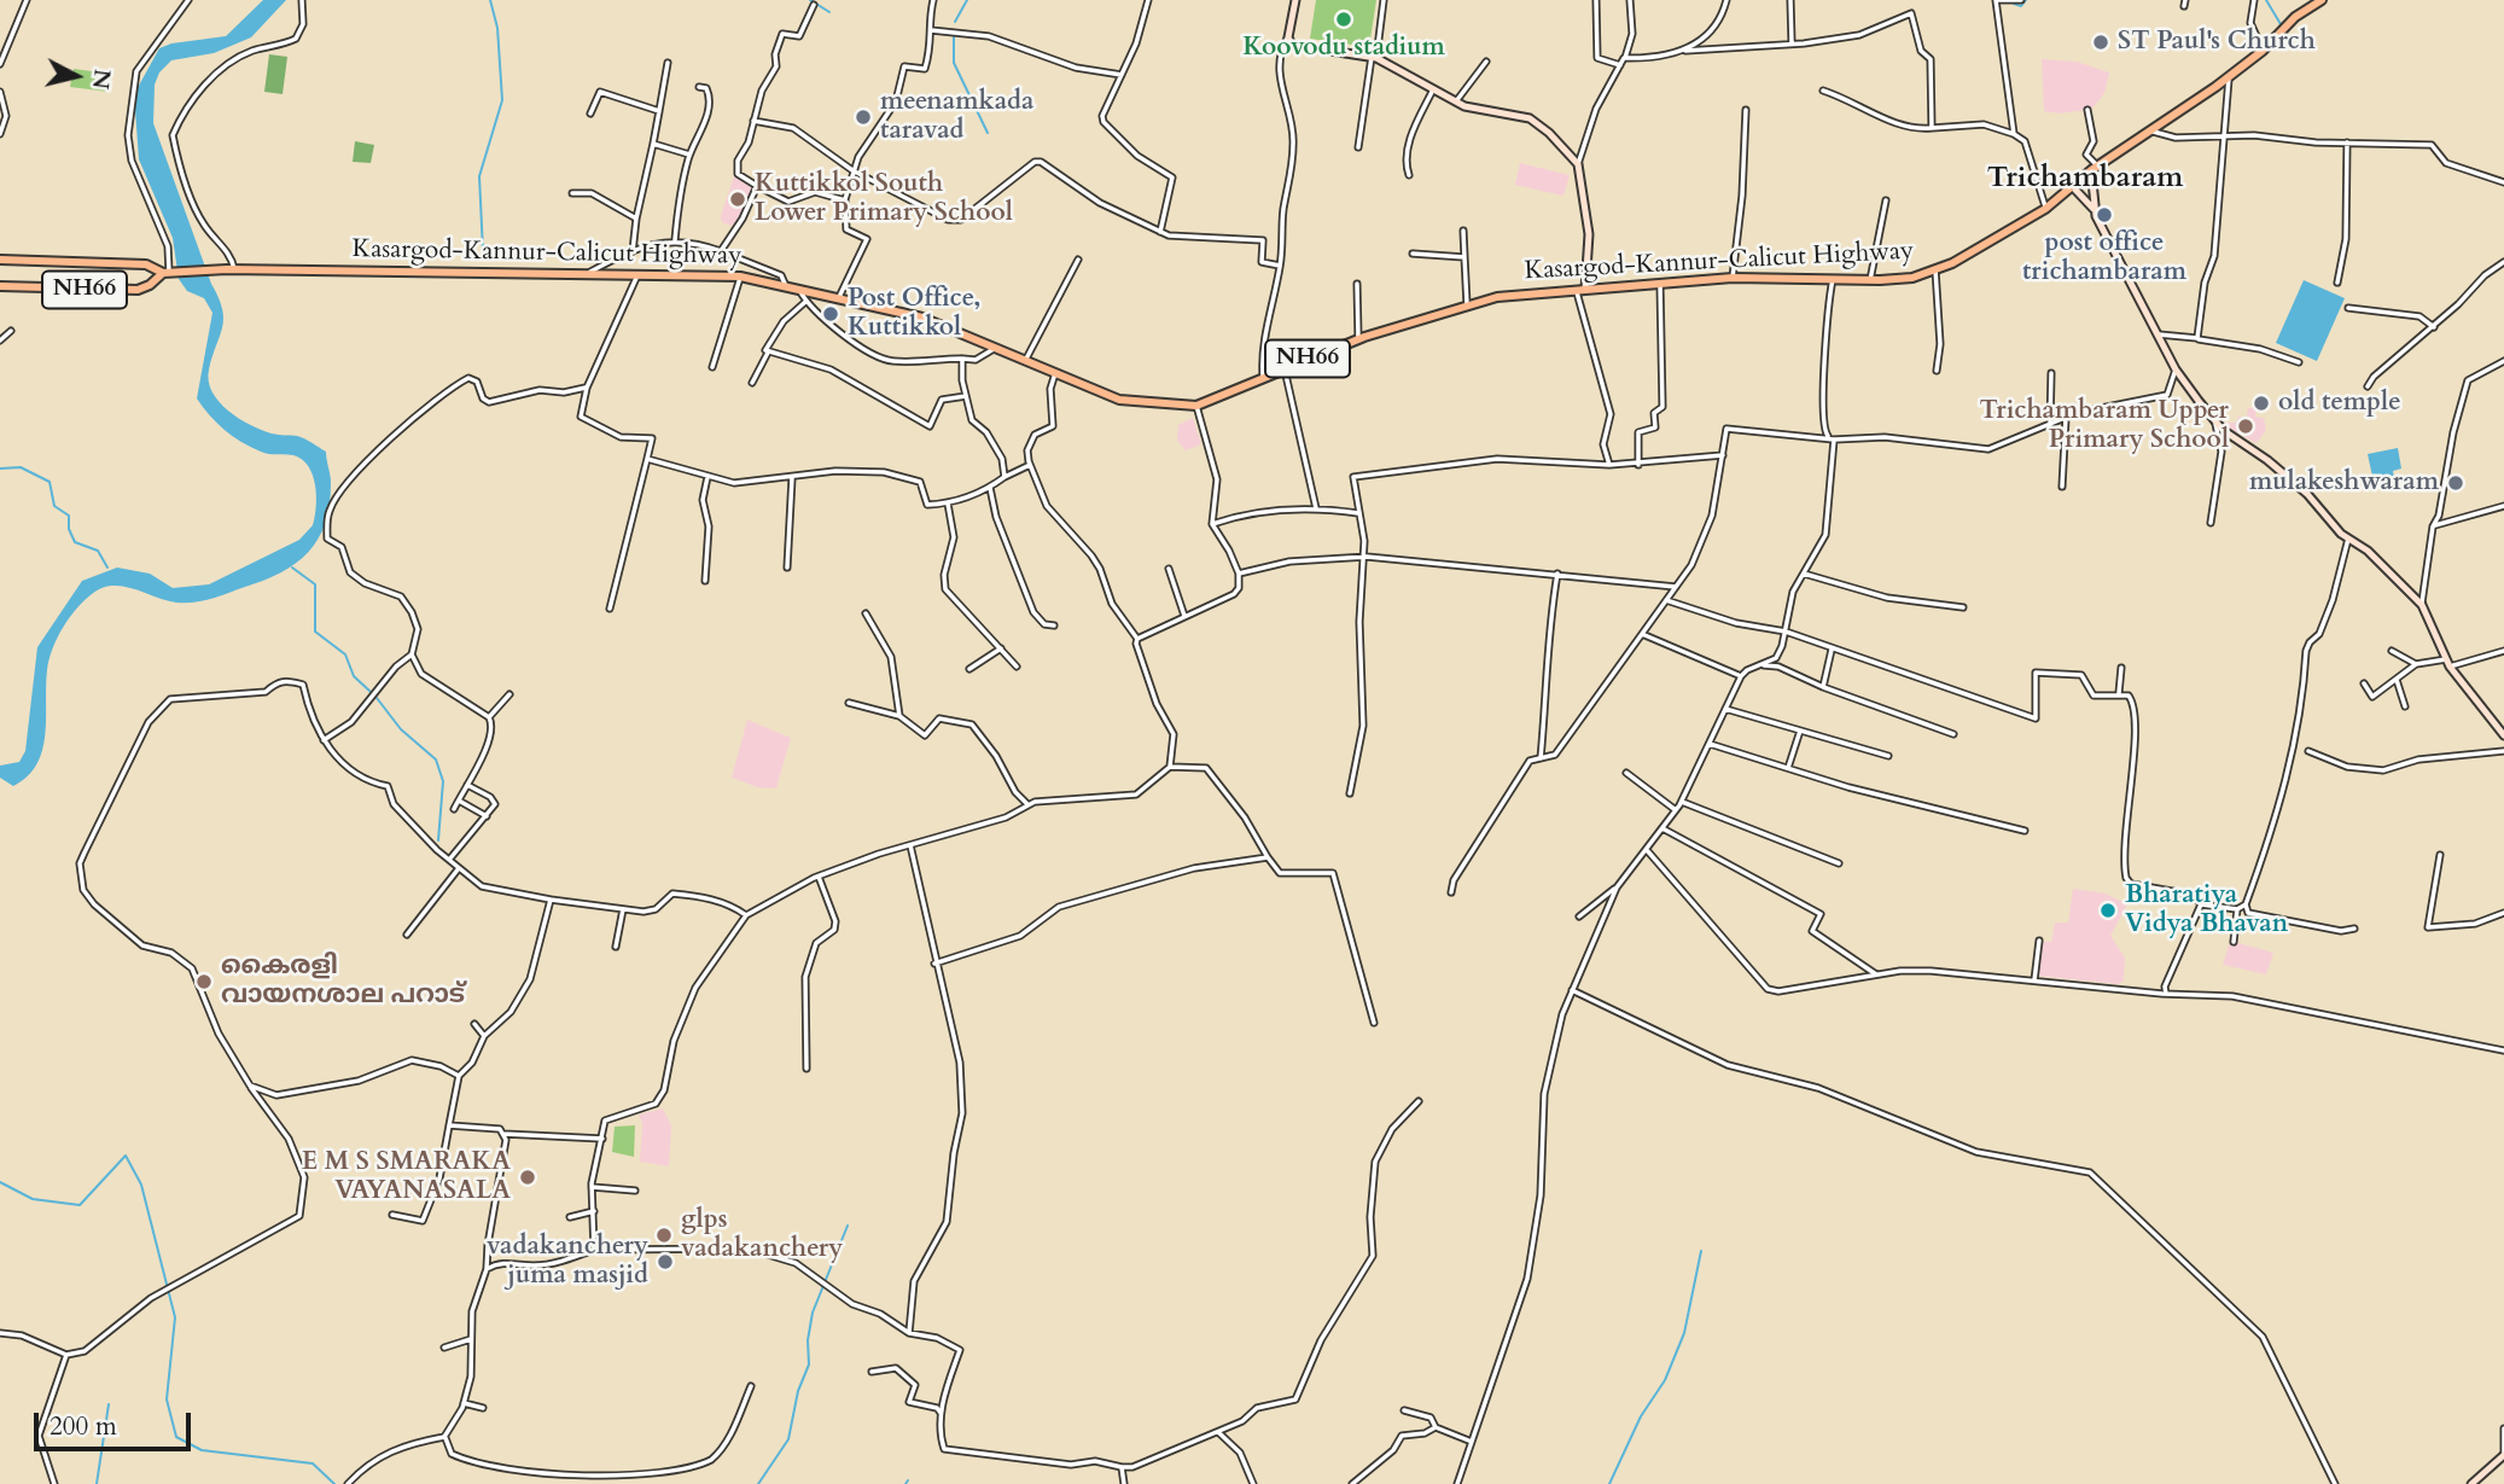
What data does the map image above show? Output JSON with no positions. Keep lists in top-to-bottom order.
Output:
{
  "streets": {
    "highway": ["Kasargod-Kannur-Calicut Highway", "NH66"]
  },
  "districts": ["Trichambaram"],
  "places": [
    "Koovodu stadium",
    "ST Paul's Church",
    "meenamkada taravad",
    "Kuttikkol South Lower Primary School",
    "post office trichambaram",
    "Post Office, Kuttikkol",
    "old temple",
    "Trichambaram Upper Primary School",
    "mulakeshwaram",
    "Bharatiya Vidya Bhavan",
    "കൈരളി വായനശാല പറാട്",
    "E M S SMARAKA VAYANASALA",
    "glps vadakanchery",
    "vadakanchery juma masjid"
  ],
  "scale_bar": "200 m",
  "north": "right"
}
